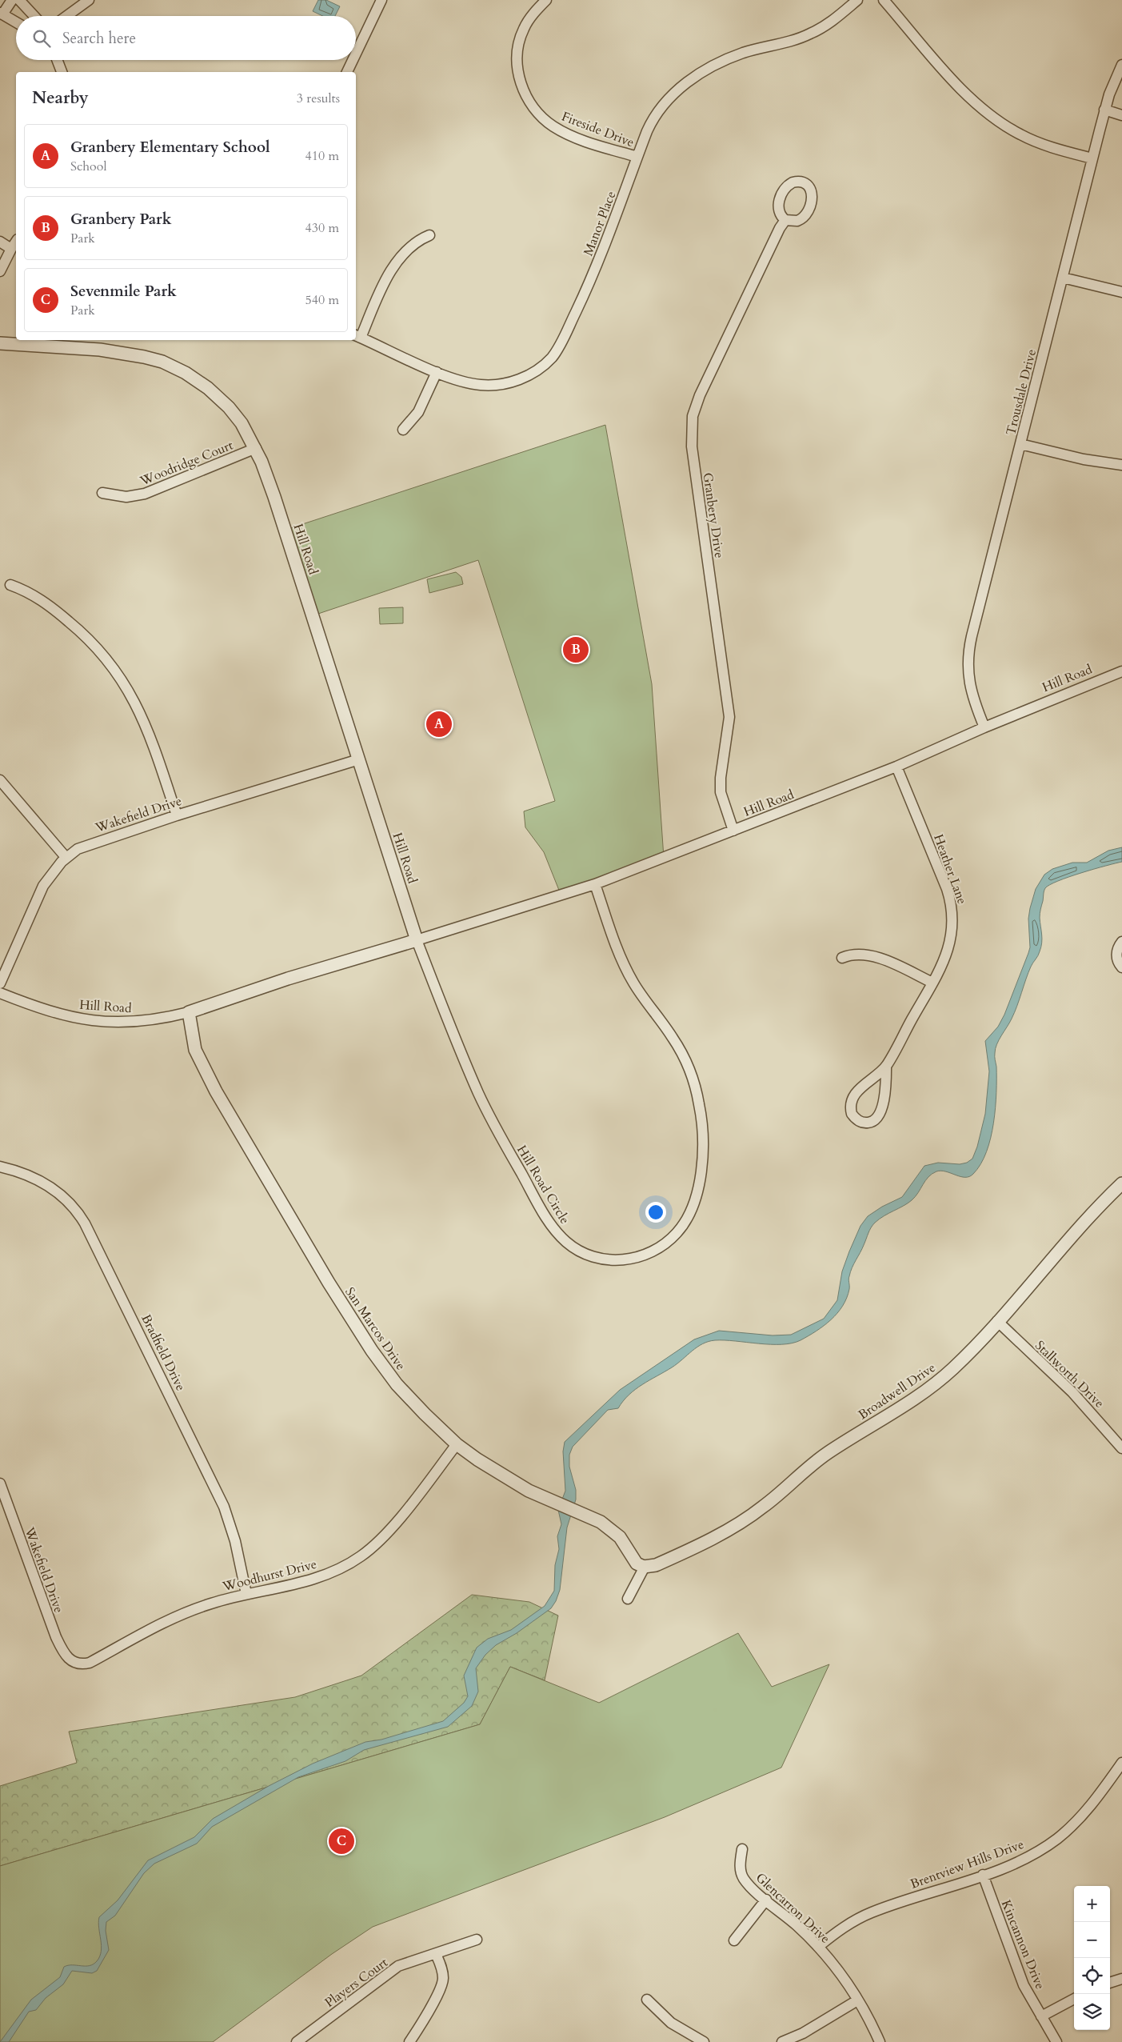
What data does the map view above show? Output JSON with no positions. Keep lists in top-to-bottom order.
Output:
{
  "streets": {
    "street": [
      "Fireside Drive",
      "Manor Place",
      "Trousdale Drive",
      "Woodridge Court",
      "Granbery Drive",
      "Hill Road",
      "Wakefield Drive",
      "Heather Lane",
      "Hill Road Circle",
      "San Marcos Drive",
      "Bradfield Drive",
      "Stallworth Drive",
      "Broadwell Drive",
      "Woodhurst Drive",
      "Brentview Hills Drive",
      "Glencarron Drive",
      "Kincannon Drive",
      "Players Court"
    ]
  },
  "crossings": [
    ["Fireside Drive", "Manor Place"],
    ["Trousdale Drive", "Hill Road"],
    ["Woodridge Court", "Hill Road"],
    ["Granbery Drive", "Hill Road"],
    ["Hill Road", "Wakefield Drive"],
    ["Hill Road", "Heather Lane"],
    ["Hill Road", "Hill Road Circle"],
    ["Hill Road", "San Marcos Drive"],
    ["Wakefield Drive", "Woodhurst Drive"],
    ["San Marcos Drive", "Broadwell Drive"],
    ["San Marcos Drive", "Woodhurst Drive"],
    ["Bradfield Drive", "Woodhurst Drive"],
    ["Stallworth Drive", "Broadwell Drive"],
    ["Brentview Hills Drive", "Glencarron Drive"],
    ["Brentview Hills Drive", "Kincannon Drive"]
  ],
  "page": {
    "search": "Search here",
    "heading": ["Nearby", "3 results"],
    "list": [
      {
        "mark": "A",
        "name": "Granbery Elementary School",
        "note": "School",
        "value": "410 m"
      },
      {
        "mark": "B",
        "name": "Granbery Park",
        "note": "Park",
        "value": "430 m"
      },
      {
        "mark": "C",
        "name": "Sevenmile Park",
        "note": "Park",
        "value": "540 m"
      }
    ],
    "pins": ["B", "A", "C"],
    "map_buttons": ["+", "−"]
  }
}
